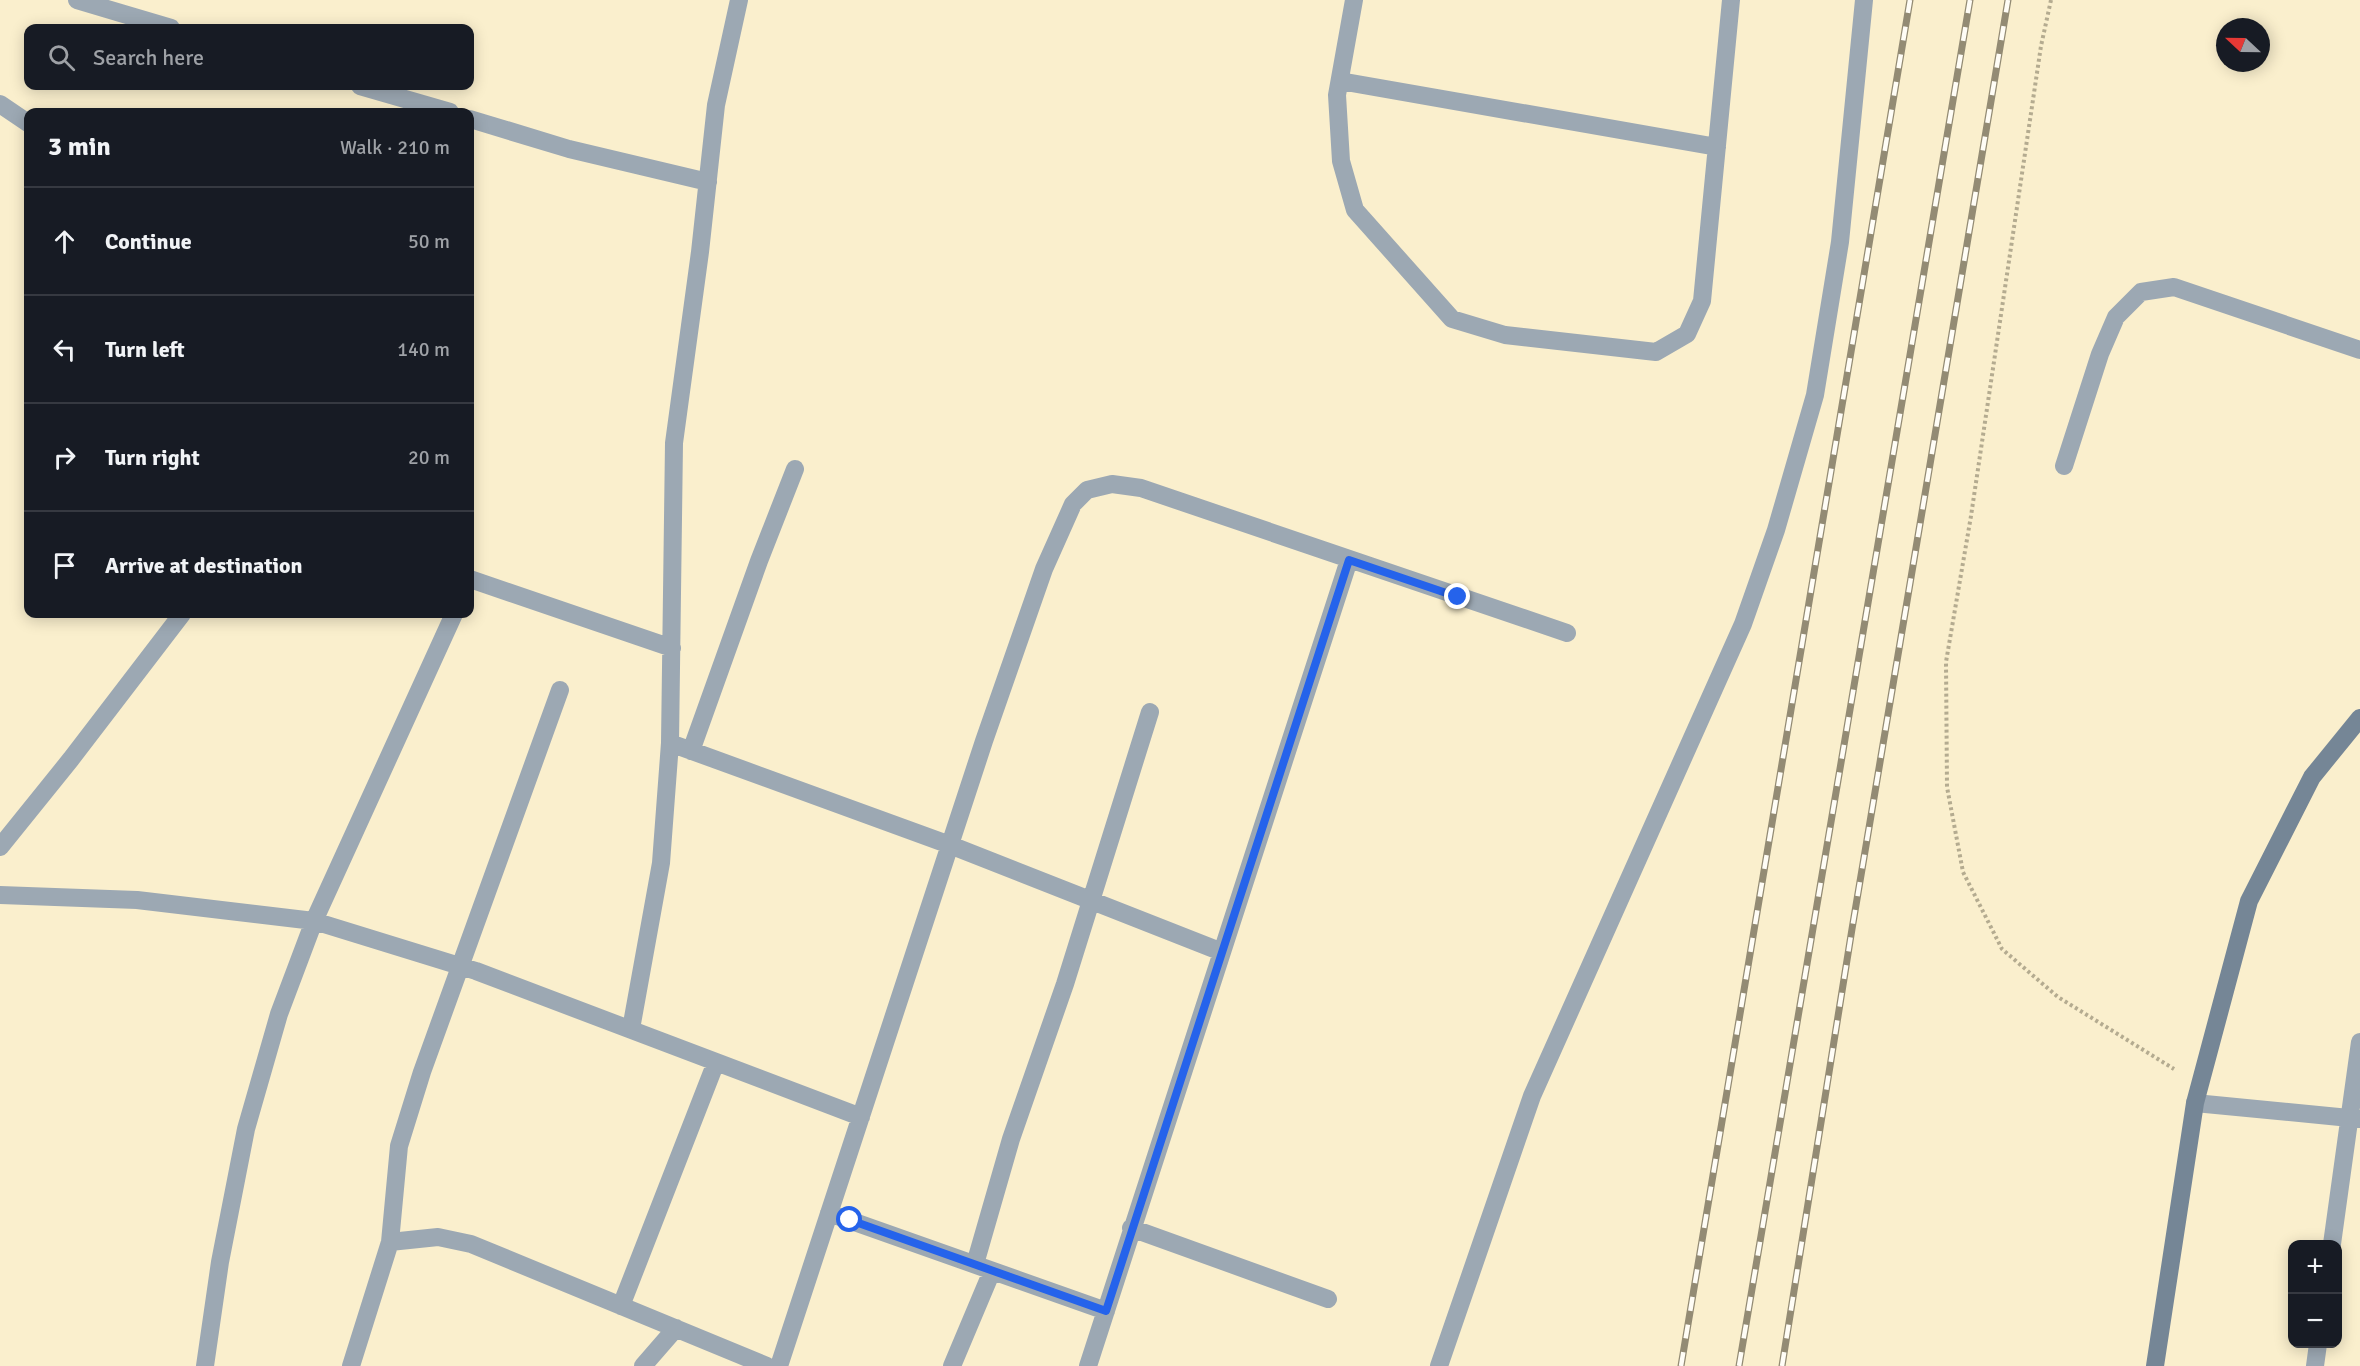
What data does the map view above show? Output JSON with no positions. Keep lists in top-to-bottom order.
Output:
{
  "north": "left",
  "page": {
    "search": "Search here",
    "heading": ["3 min", "Walk · 210 m"],
    "list": [
      ["Continue", "50 m"],
      ["Turn left", "140 m"],
      ["Turn right", "20 m"],
      "Arrive at destination"
    ],
    "map_buttons": ["+", "−"]
  }
}
